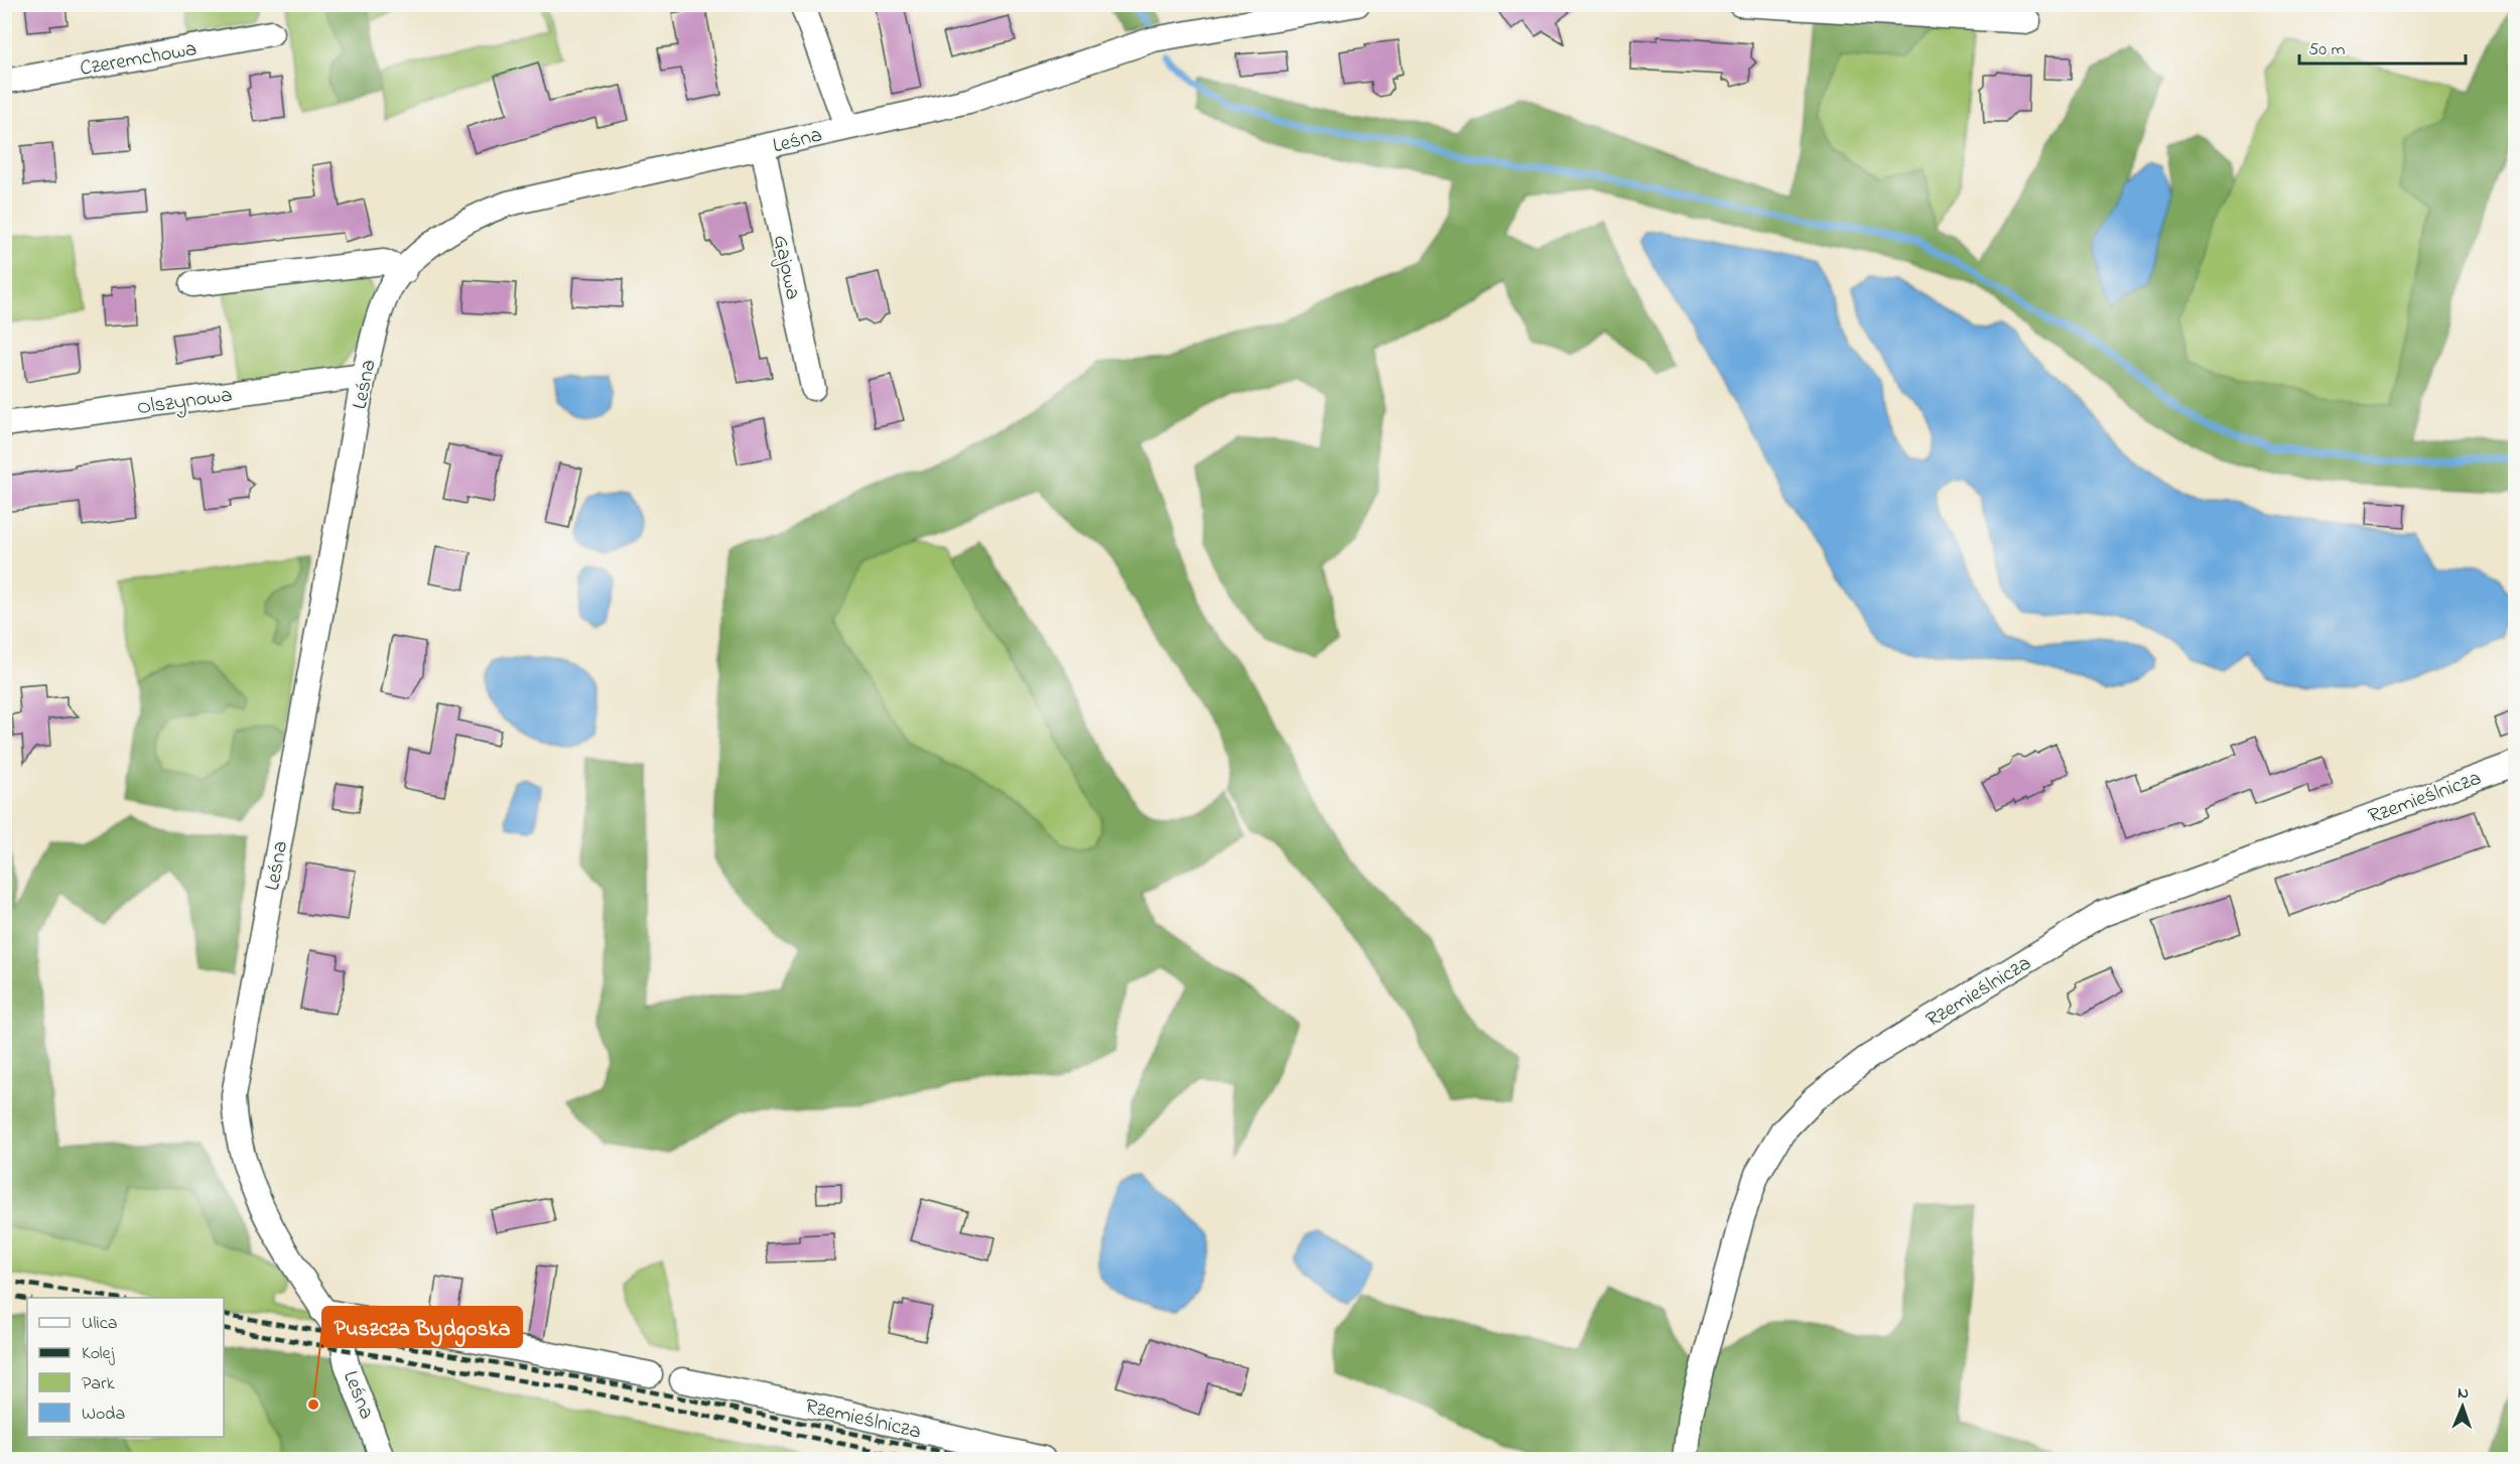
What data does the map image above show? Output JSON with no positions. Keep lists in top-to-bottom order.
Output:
{
  "streets": {
    "street": [
      "Czeremchowa",
      "Leśna",
      "Gajowa",
      "Olszynowa",
      "Rzemieślnicza"
    ]
  },
  "crossings": [
    ["Leśna", "Gajowa"],
    ["Leśna", "Olszynowa"]
  ],
  "places": ["Puszcza Bydgoska"],
  "legend": [
    "Ulica",
    "Kolej",
    "Park",
    "Woda"
  ],
  "scale_bar": "50 m",
  "north": "top"
}
